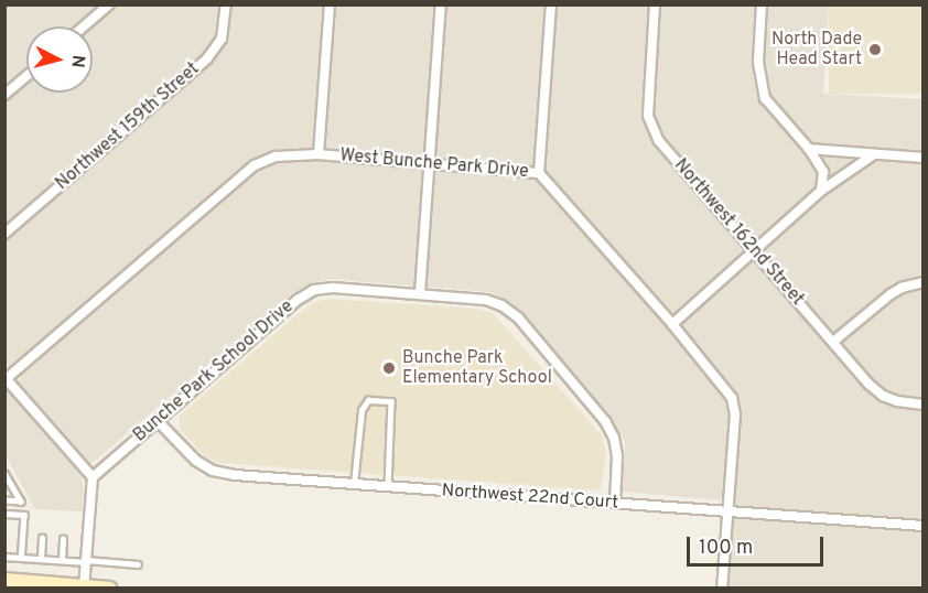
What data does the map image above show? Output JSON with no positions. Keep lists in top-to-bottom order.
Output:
{
  "streets": {
    "street": [
      "Northwest 159th Street",
      "West Bunche Park Drive",
      "Northwest 162nd Street",
      "Bunche Park School Drive",
      "Northwest 22nd Court"
    ]
  },
  "crossings": [
    ["West Bunche Park Drive", "Northwest 22nd Court"],
    ["Bunche Park School Drive", "Northwest 22nd Court"]
  ],
  "places": ["North Dade Head Start", "Bunche Park Elementary School"],
  "scale_bar": "100 m",
  "north": "right"
}
